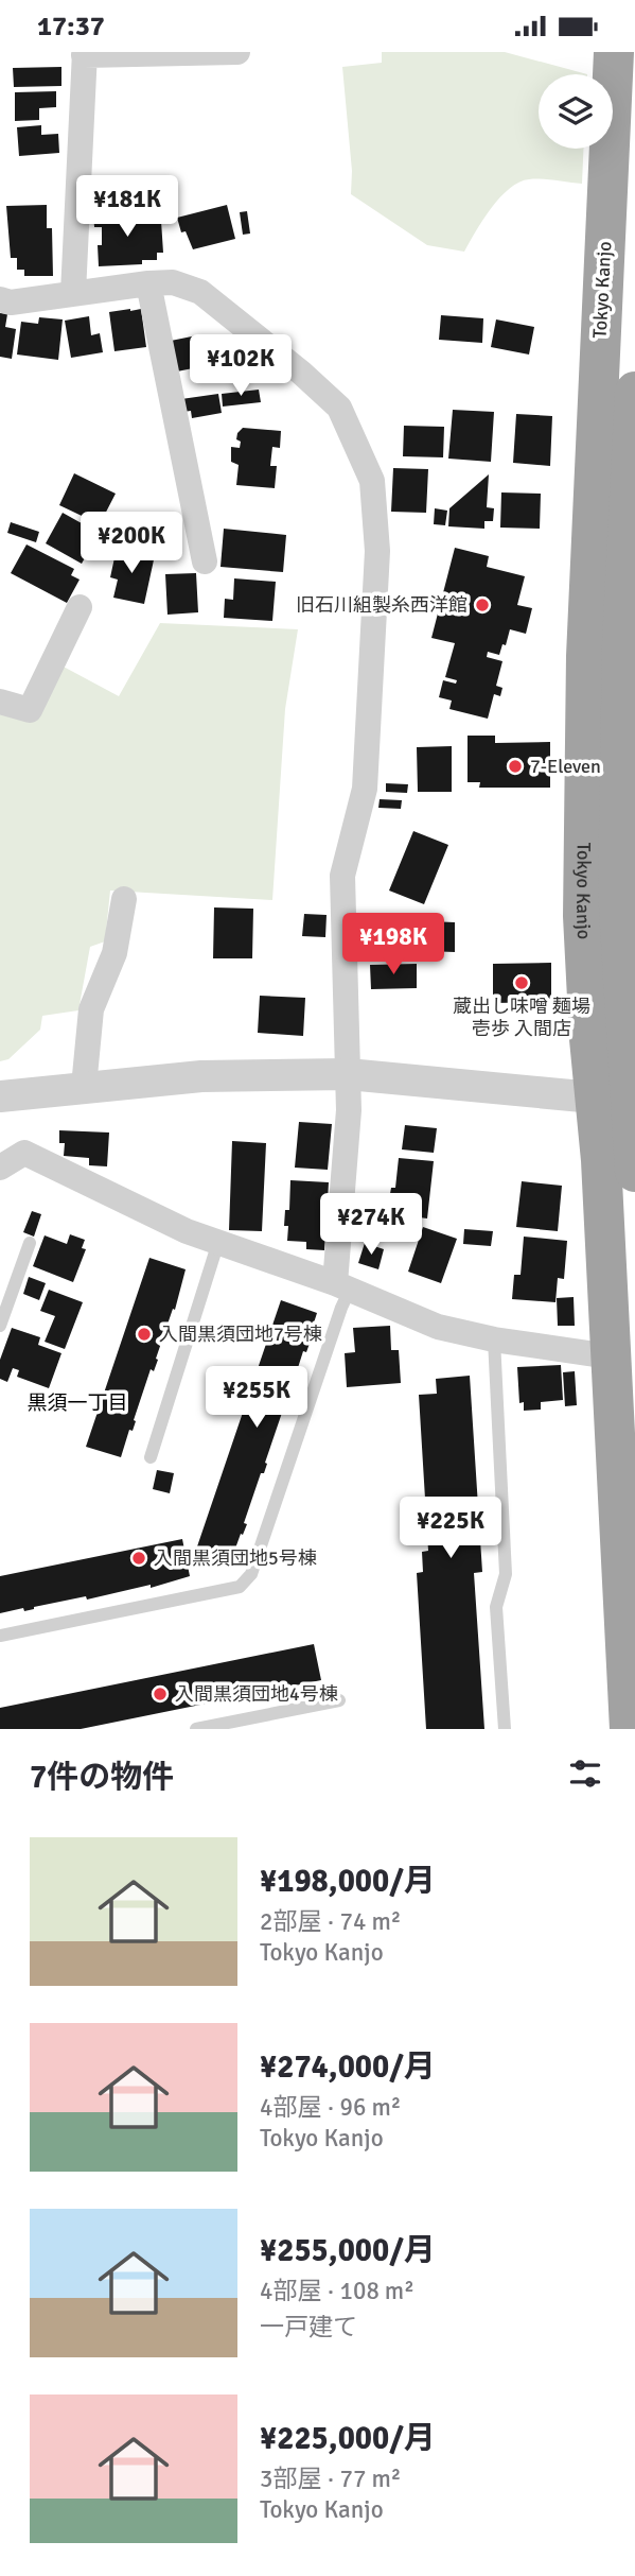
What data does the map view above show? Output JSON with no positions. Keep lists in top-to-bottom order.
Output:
{
  "streets": {
    "highway": ["Tokyo Kanjo"]
  },
  "districts": ["黒須一丁目"],
  "places": [
    "旧石川組製糸西洋館",
    "7-Eleven",
    "蔵出し味噌 麺場 壱歩 入間店",
    "入間黒須団地7号棟",
    "入間黒須団地5号棟",
    "入間黒須団地4号棟"
  ],
  "page": {
    "status": "17:37",
    "price": [
      "¥181K",
      "¥102K",
      "¥200K",
      "¥198K",
      "¥274K",
      "¥255K",
      "¥225K"
    ],
    "heading": "7件の物件",
    "list": [
      {
        "name": "¥198,000/月",
        "note": "2部屋 · 74 m² · Tokyo Kanjo"
      },
      {
        "name": "¥274,000/月",
        "note": "4部屋 · 96 m² · Tokyo Kanjo"
      },
      {
        "name": "¥255,000/月",
        "note": "4部屋 · 108 m² · 一戸建て"
      },
      {
        "name": "¥225,000/月",
        "note": "3部屋 · 77 m² · Tokyo Kanjo"
      }
    ]
  }
}
